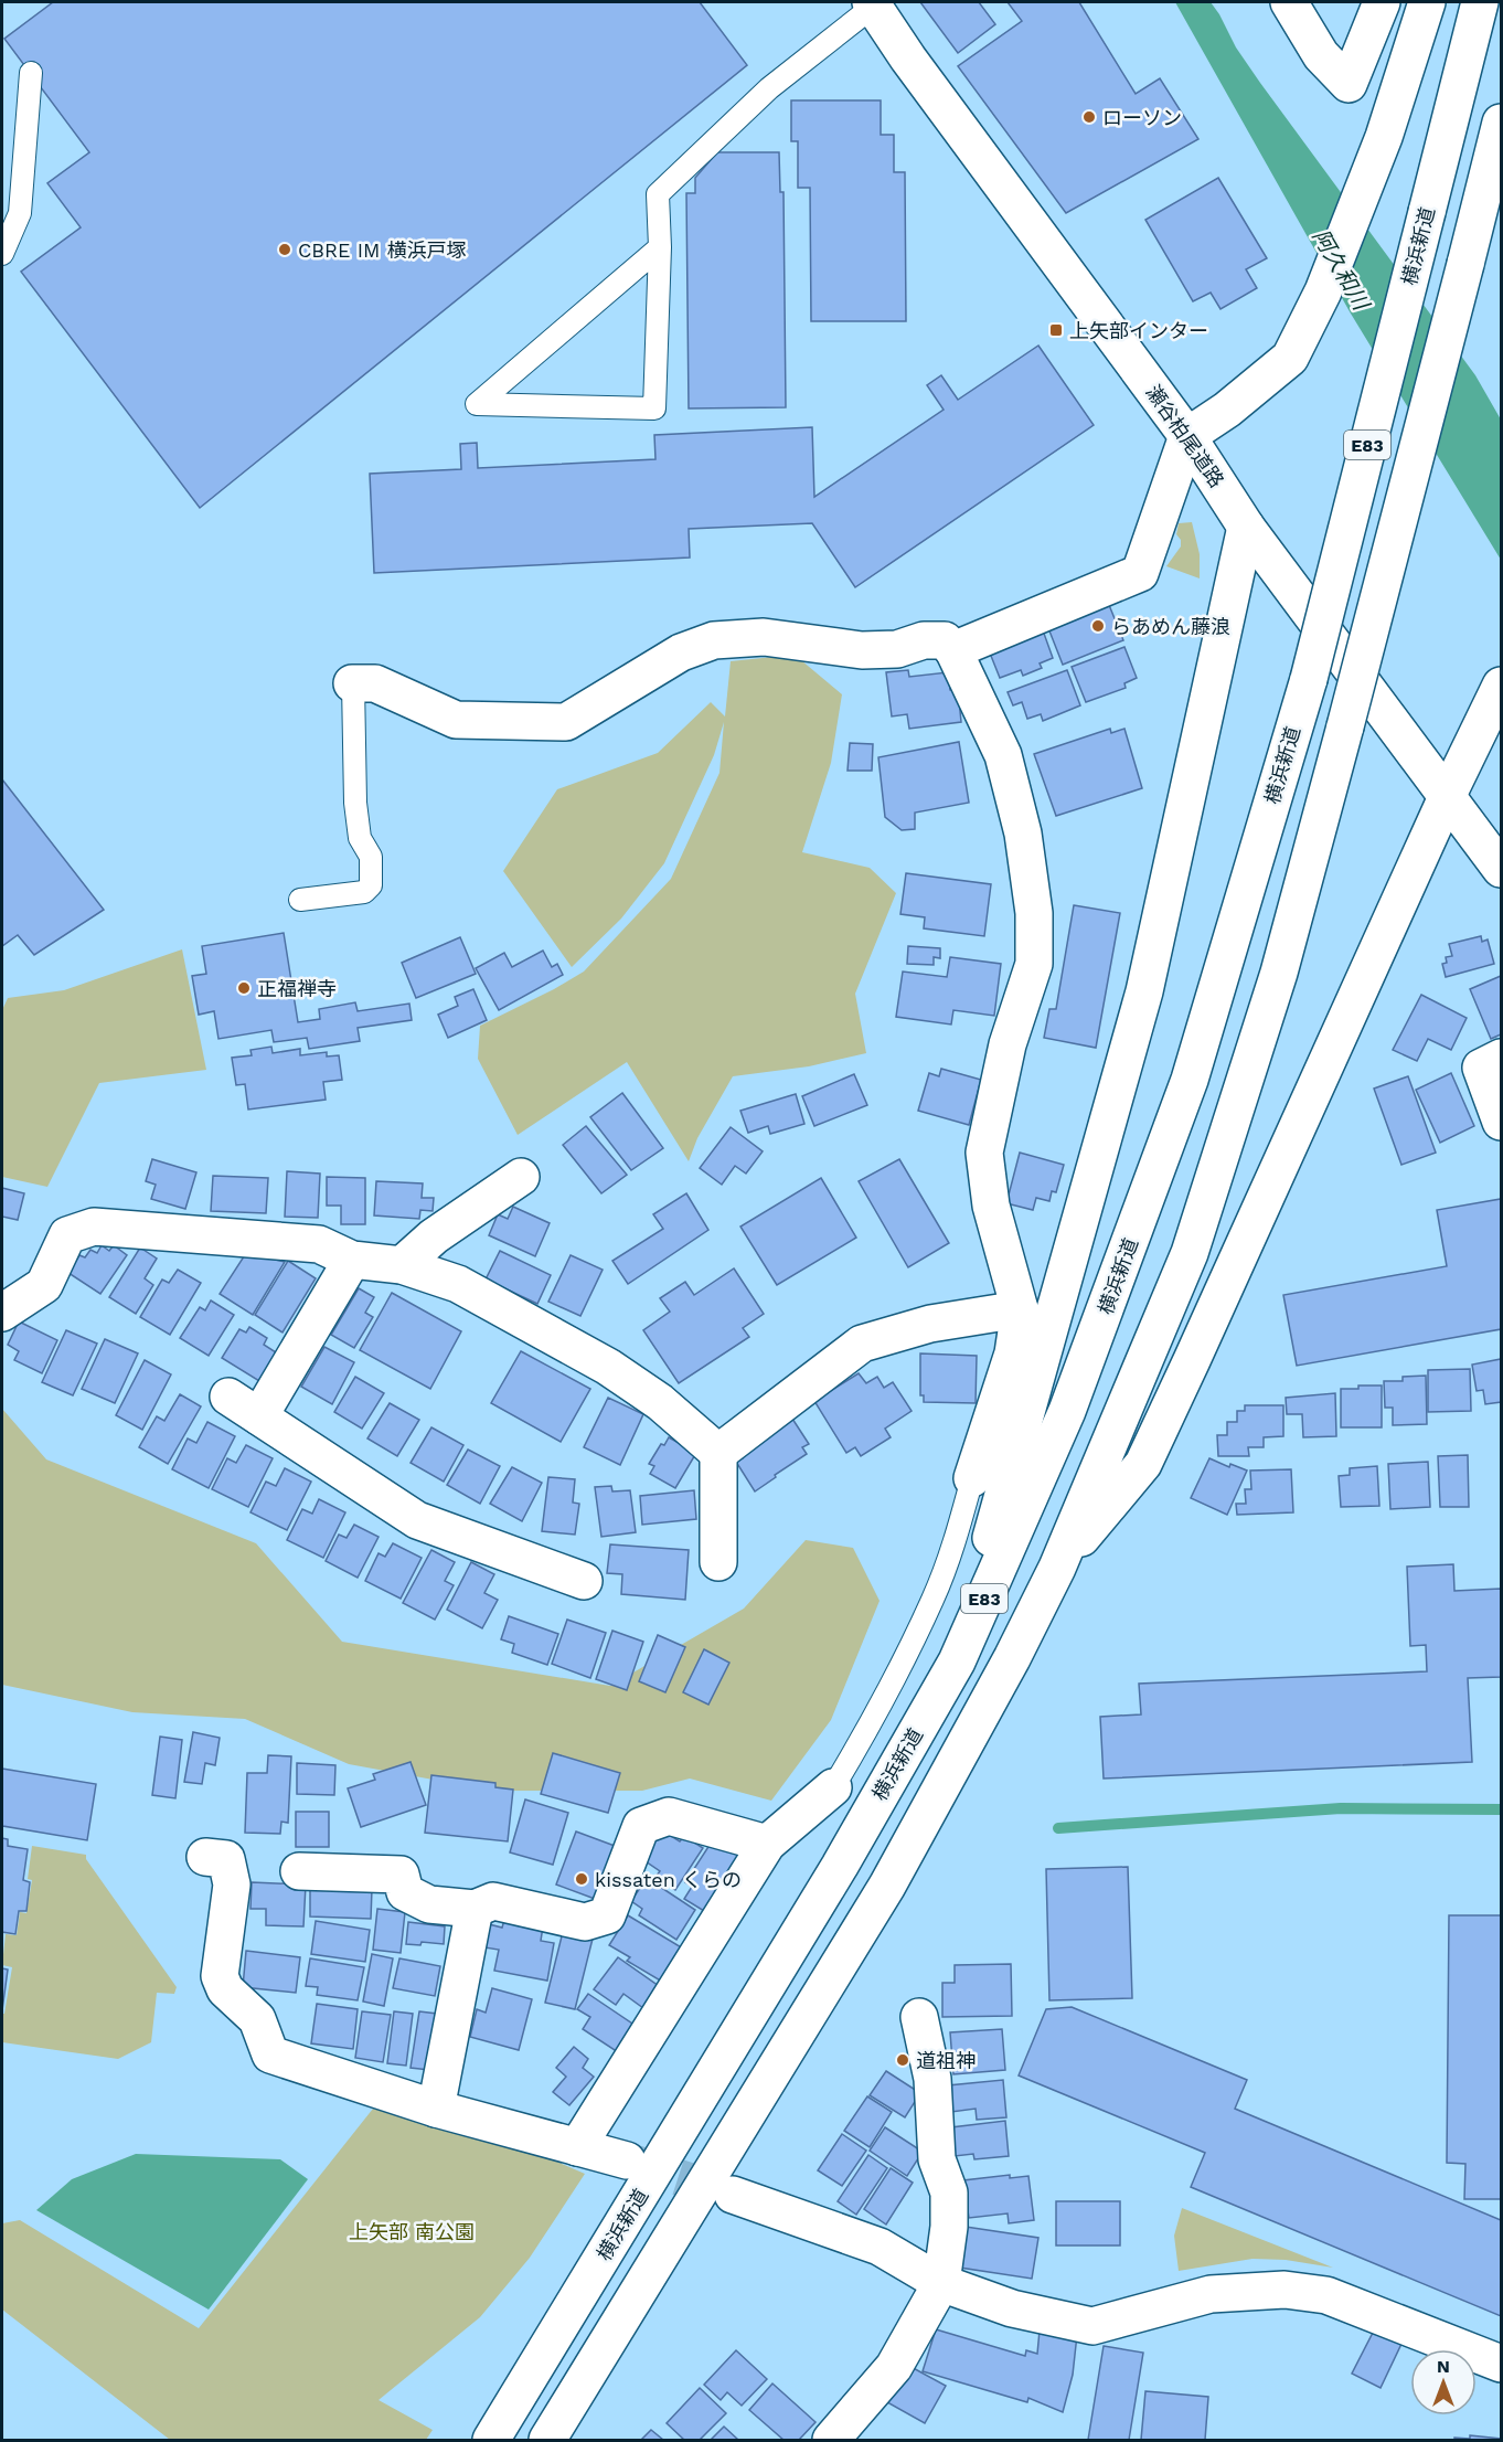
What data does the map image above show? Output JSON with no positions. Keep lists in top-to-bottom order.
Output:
{
  "streets": {
    "main road": ["横浜新道", "瀬谷柏尾道路", "E83"]
  },
  "water": ["阿久和川"],
  "parks": ["上矢部 南公園"],
  "places": {
    "other": [
      "ローソン",
      "CBRE IM 横浜戸塚",
      "らあめん藤浪",
      "正福禅寺",
      "kissaten くらの",
      "道祖神"
    ],
    "transit": ["上矢部インター"]
  },
  "north": "top"
}
